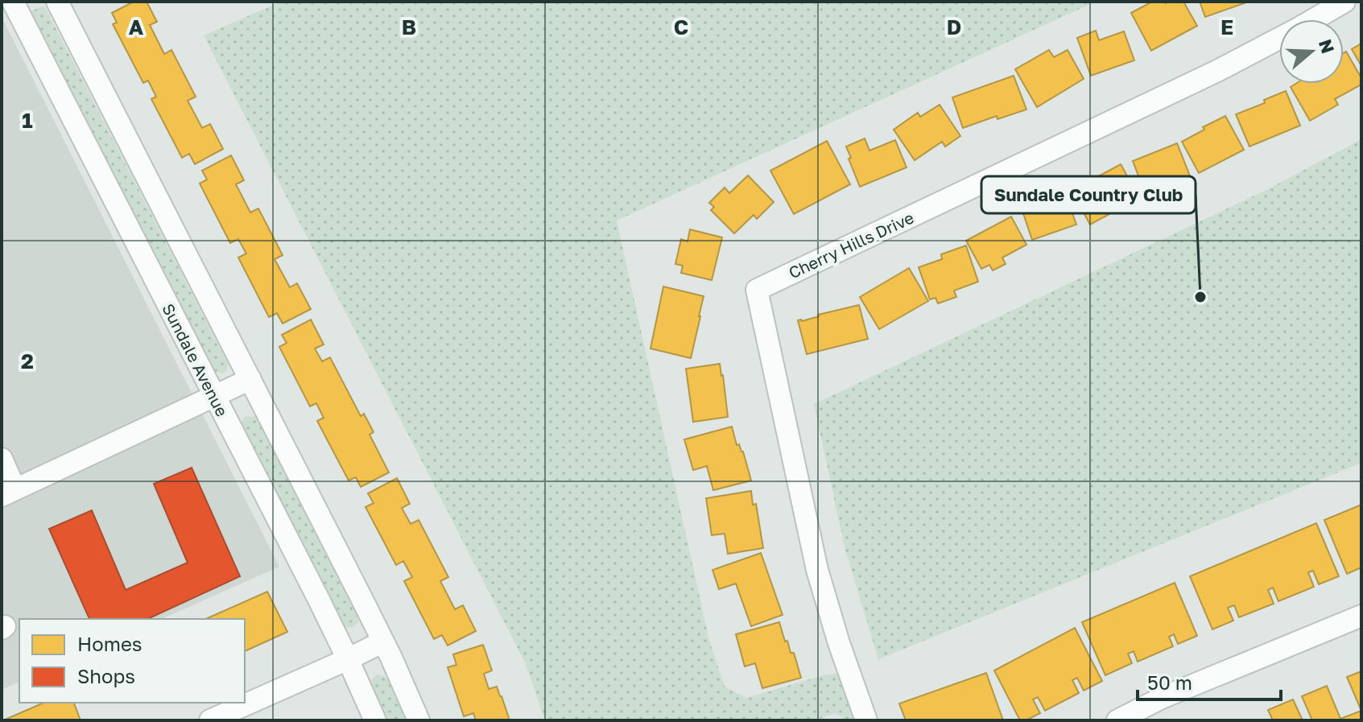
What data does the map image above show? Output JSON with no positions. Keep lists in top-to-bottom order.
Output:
{
  "streets": {
    "street": ["Cherry Hills Drive", "Sundale Avenue"]
  },
  "places": ["Sundale Country Club"],
  "legend": ["Homes", "Shops"],
  "scale_bar": "50 m",
  "north": "right",
  "grid": {
    "columns": [
      "A",
      "B",
      "C",
      "D",
      "E"
    ],
    "rows": ["1", "2"]
  }
}
